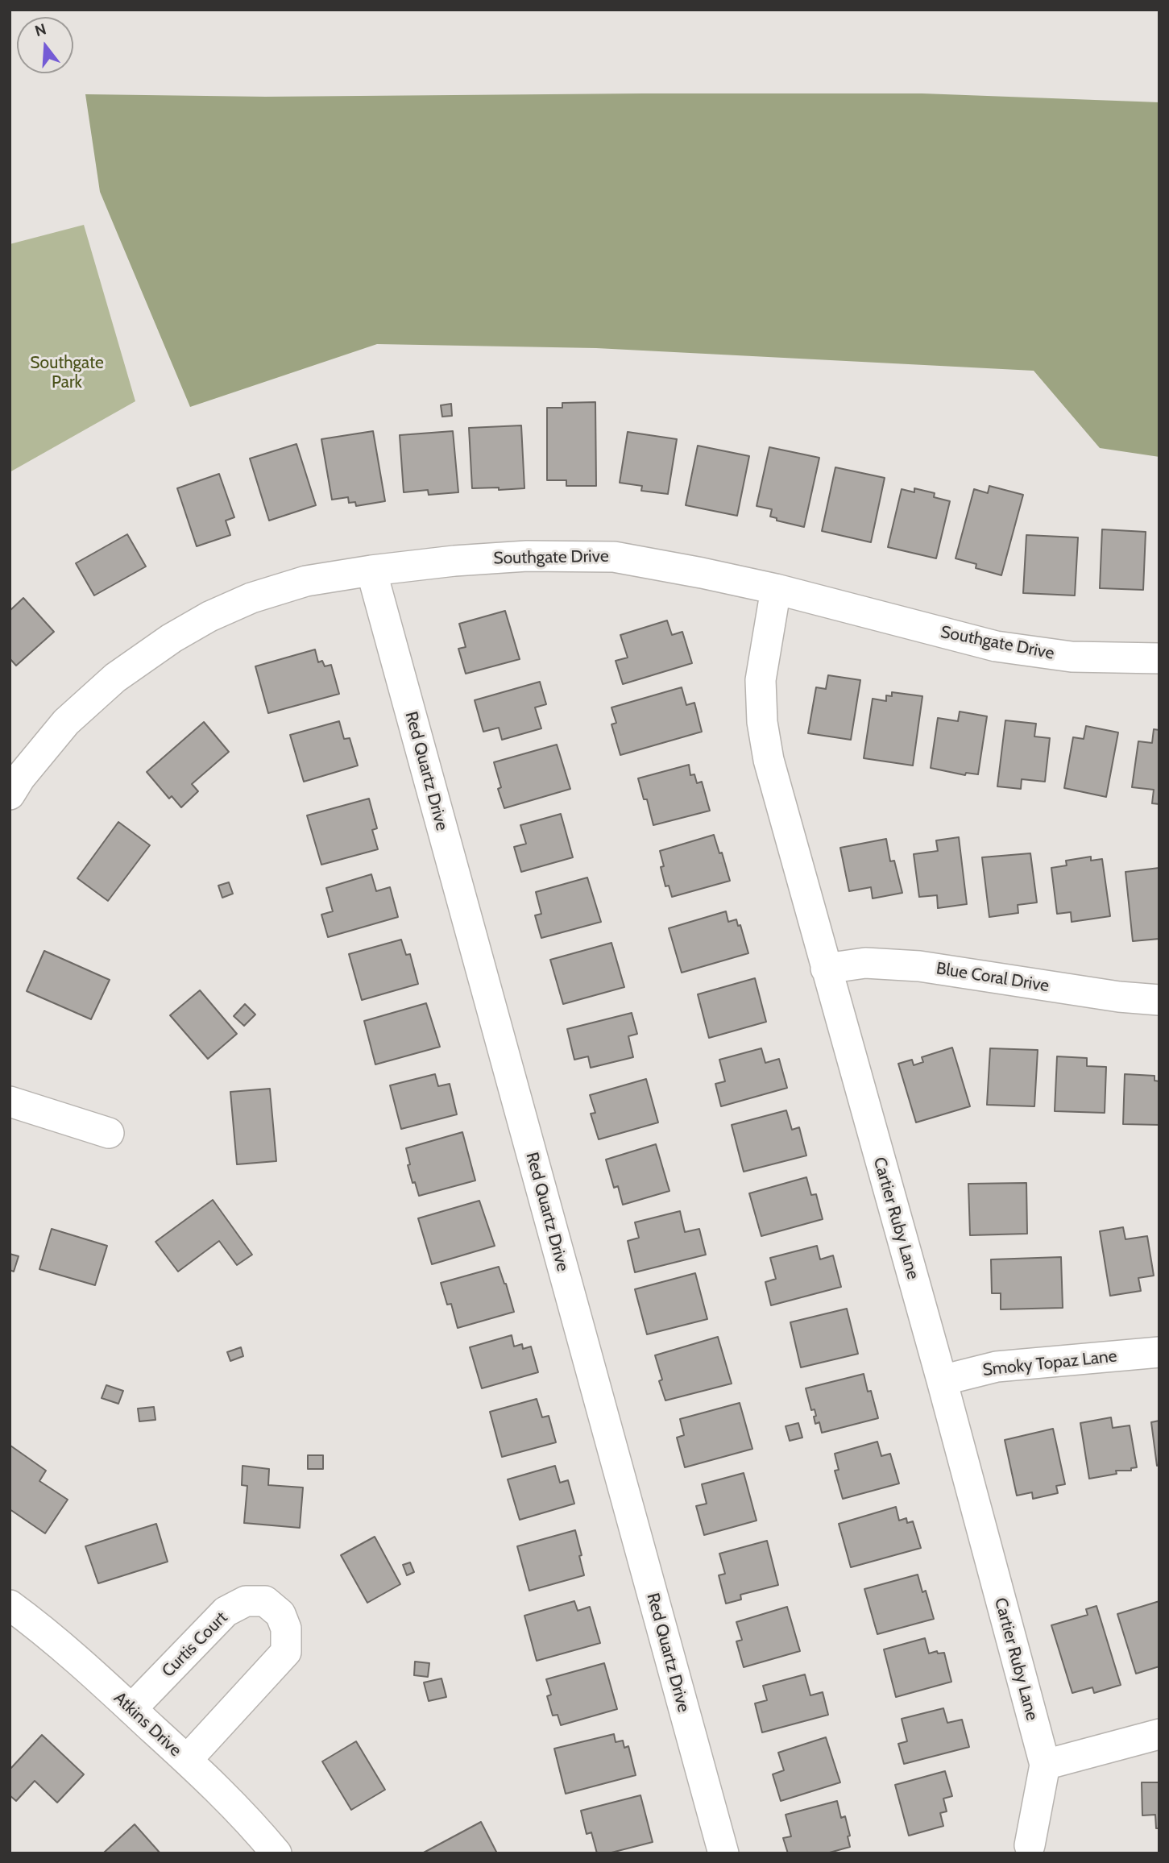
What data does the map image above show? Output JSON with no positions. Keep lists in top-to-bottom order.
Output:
{
  "streets": {
    "street": [
      "Southgate Drive",
      "Red Quartz Drive",
      "Blue Coral Drive",
      "Cartier Ruby Lane",
      "Smoky Topaz Lane",
      "Curtis Court",
      "Atkins Drive"
    ]
  },
  "crossings": [
    ["Southgate Drive", "Red Quartz Drive"],
    ["Southgate Drive", "Cartier Ruby Lane"],
    ["Blue Coral Drive", "Cartier Ruby Lane"],
    ["Cartier Ruby Lane", "Smoky Topaz Lane"],
    ["Curtis Court", "Atkins Drive"]
  ],
  "parks": ["Southgate Park"],
  "north": "top"
}
